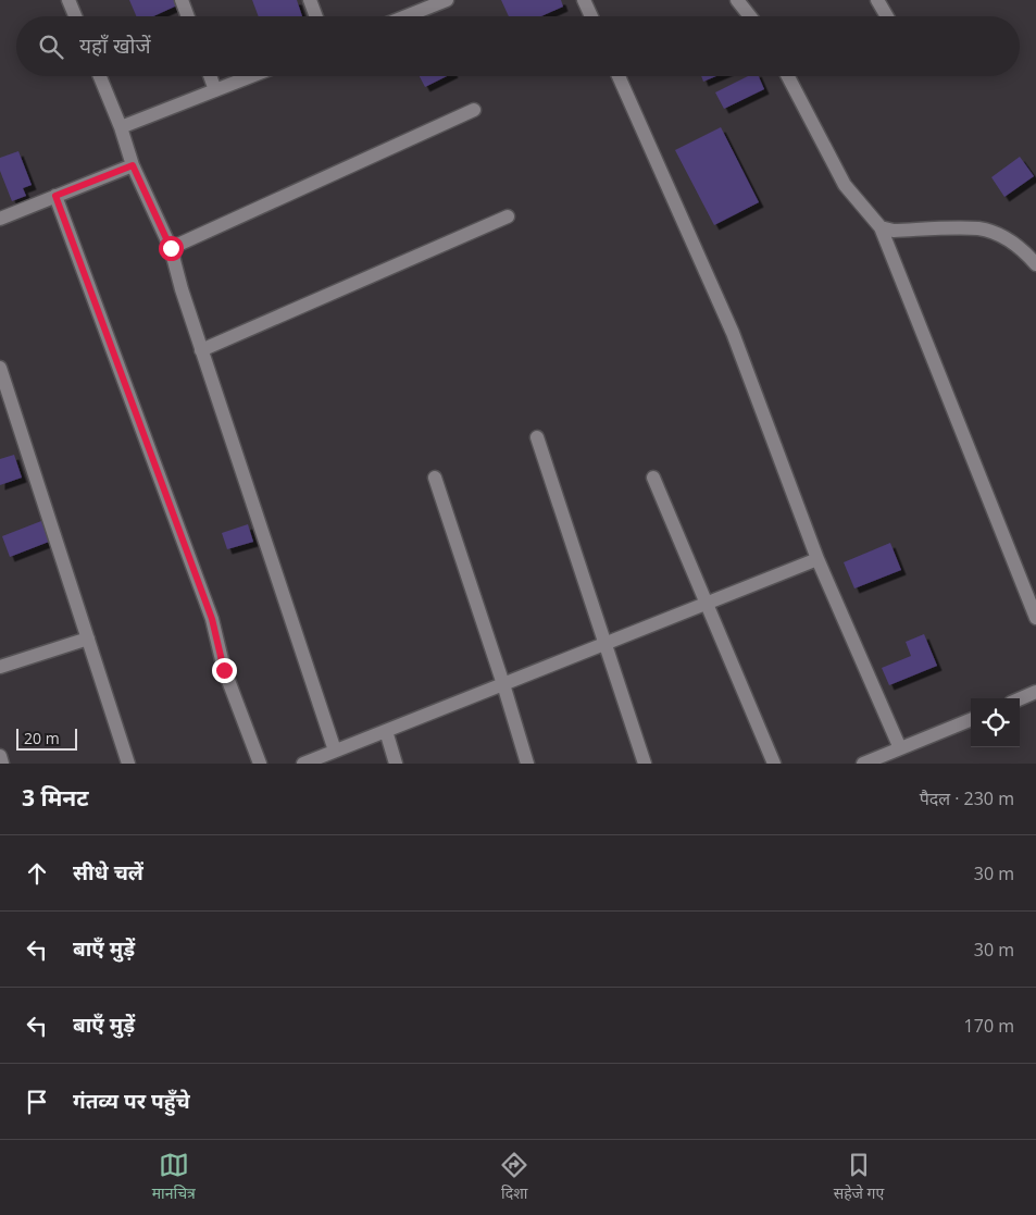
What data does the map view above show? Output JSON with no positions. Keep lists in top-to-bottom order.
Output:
{
  "scale_bar": "20 m",
  "page": {
    "search": "यहाँ खोजें",
    "scale": "20 m",
    "heading": ["3 मिनट", "पैदल · 230 m"],
    "list": [
      ["सीधे चलें", "30 m"],
      ["बाएँ मुड़ें", "30 m"],
      ["बाएँ मुड़ें", "170 m"],
      "गंतव्य पर पहुँचे"
    ],
    "nav": ["मानचित्र", "दिशा", "सहेजे गए"]
  }
}
